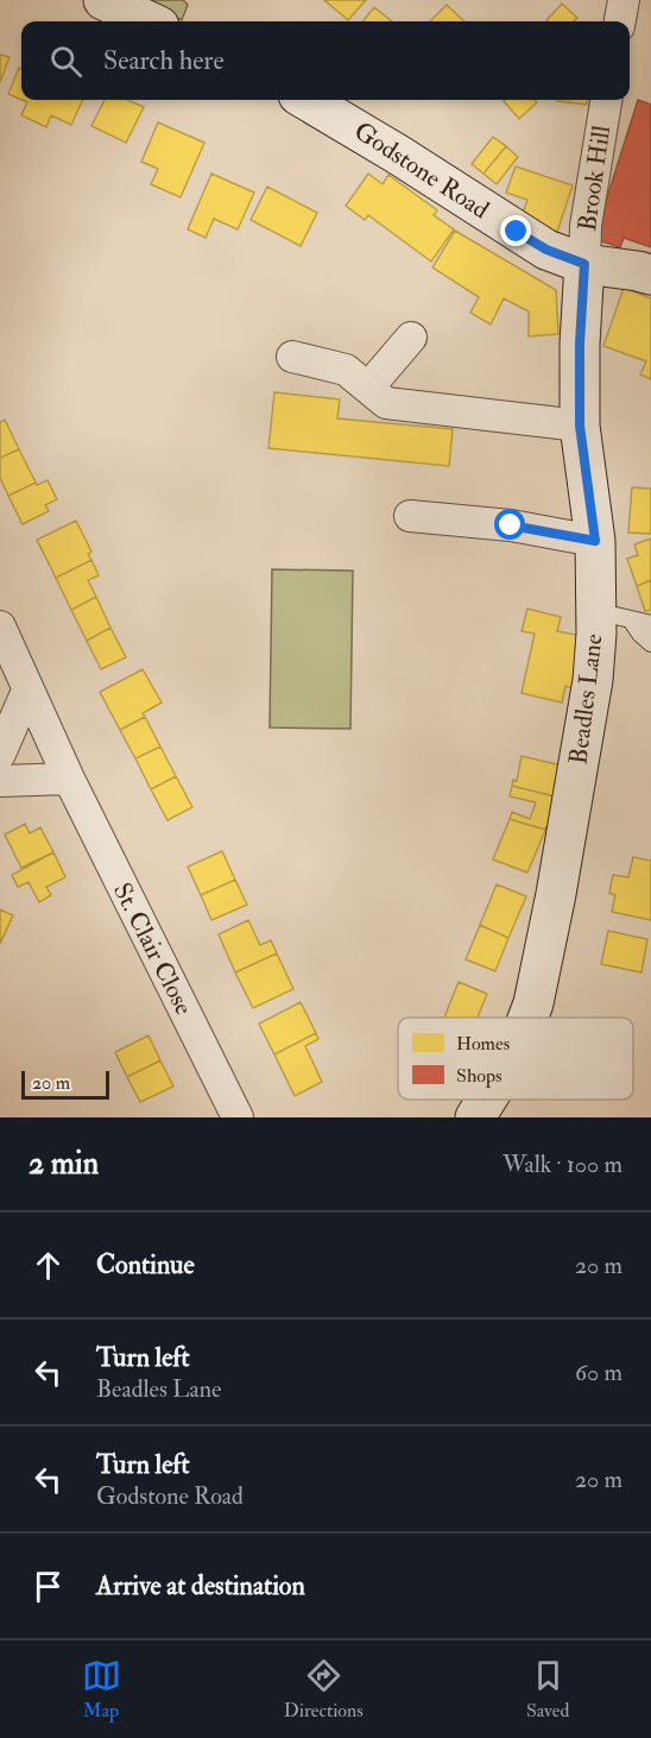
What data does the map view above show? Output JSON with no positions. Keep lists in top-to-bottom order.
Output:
{
  "streets": {
    "street": [
      "Godstone Road",
      "Brook Hill",
      "Beadles Lane",
      "St. Clair Close"
    ]
  },
  "crossings": [
    ["Godstone Road", "Brook Hill"],
    ["Godstone Road", "Beadles Lane"],
    ["Brook Hill", "Beadles Lane"]
  ],
  "legend": ["Homes", "Shops"],
  "scale_bar": "20 m",
  "page": {
    "search": "Search here",
    "scale": "20 m",
    "heading": ["2 min", "Walk · 100 m"],
    "list": [
      ["Continue", "20 m"],
      ["Turn left", "Beadles Lane", "60 m"],
      ["Turn left", "Godstone Road", "20 m"],
      "Arrive at destination"
    ],
    "nav": ["Map", "Directions", "Saved"]
  }
}
